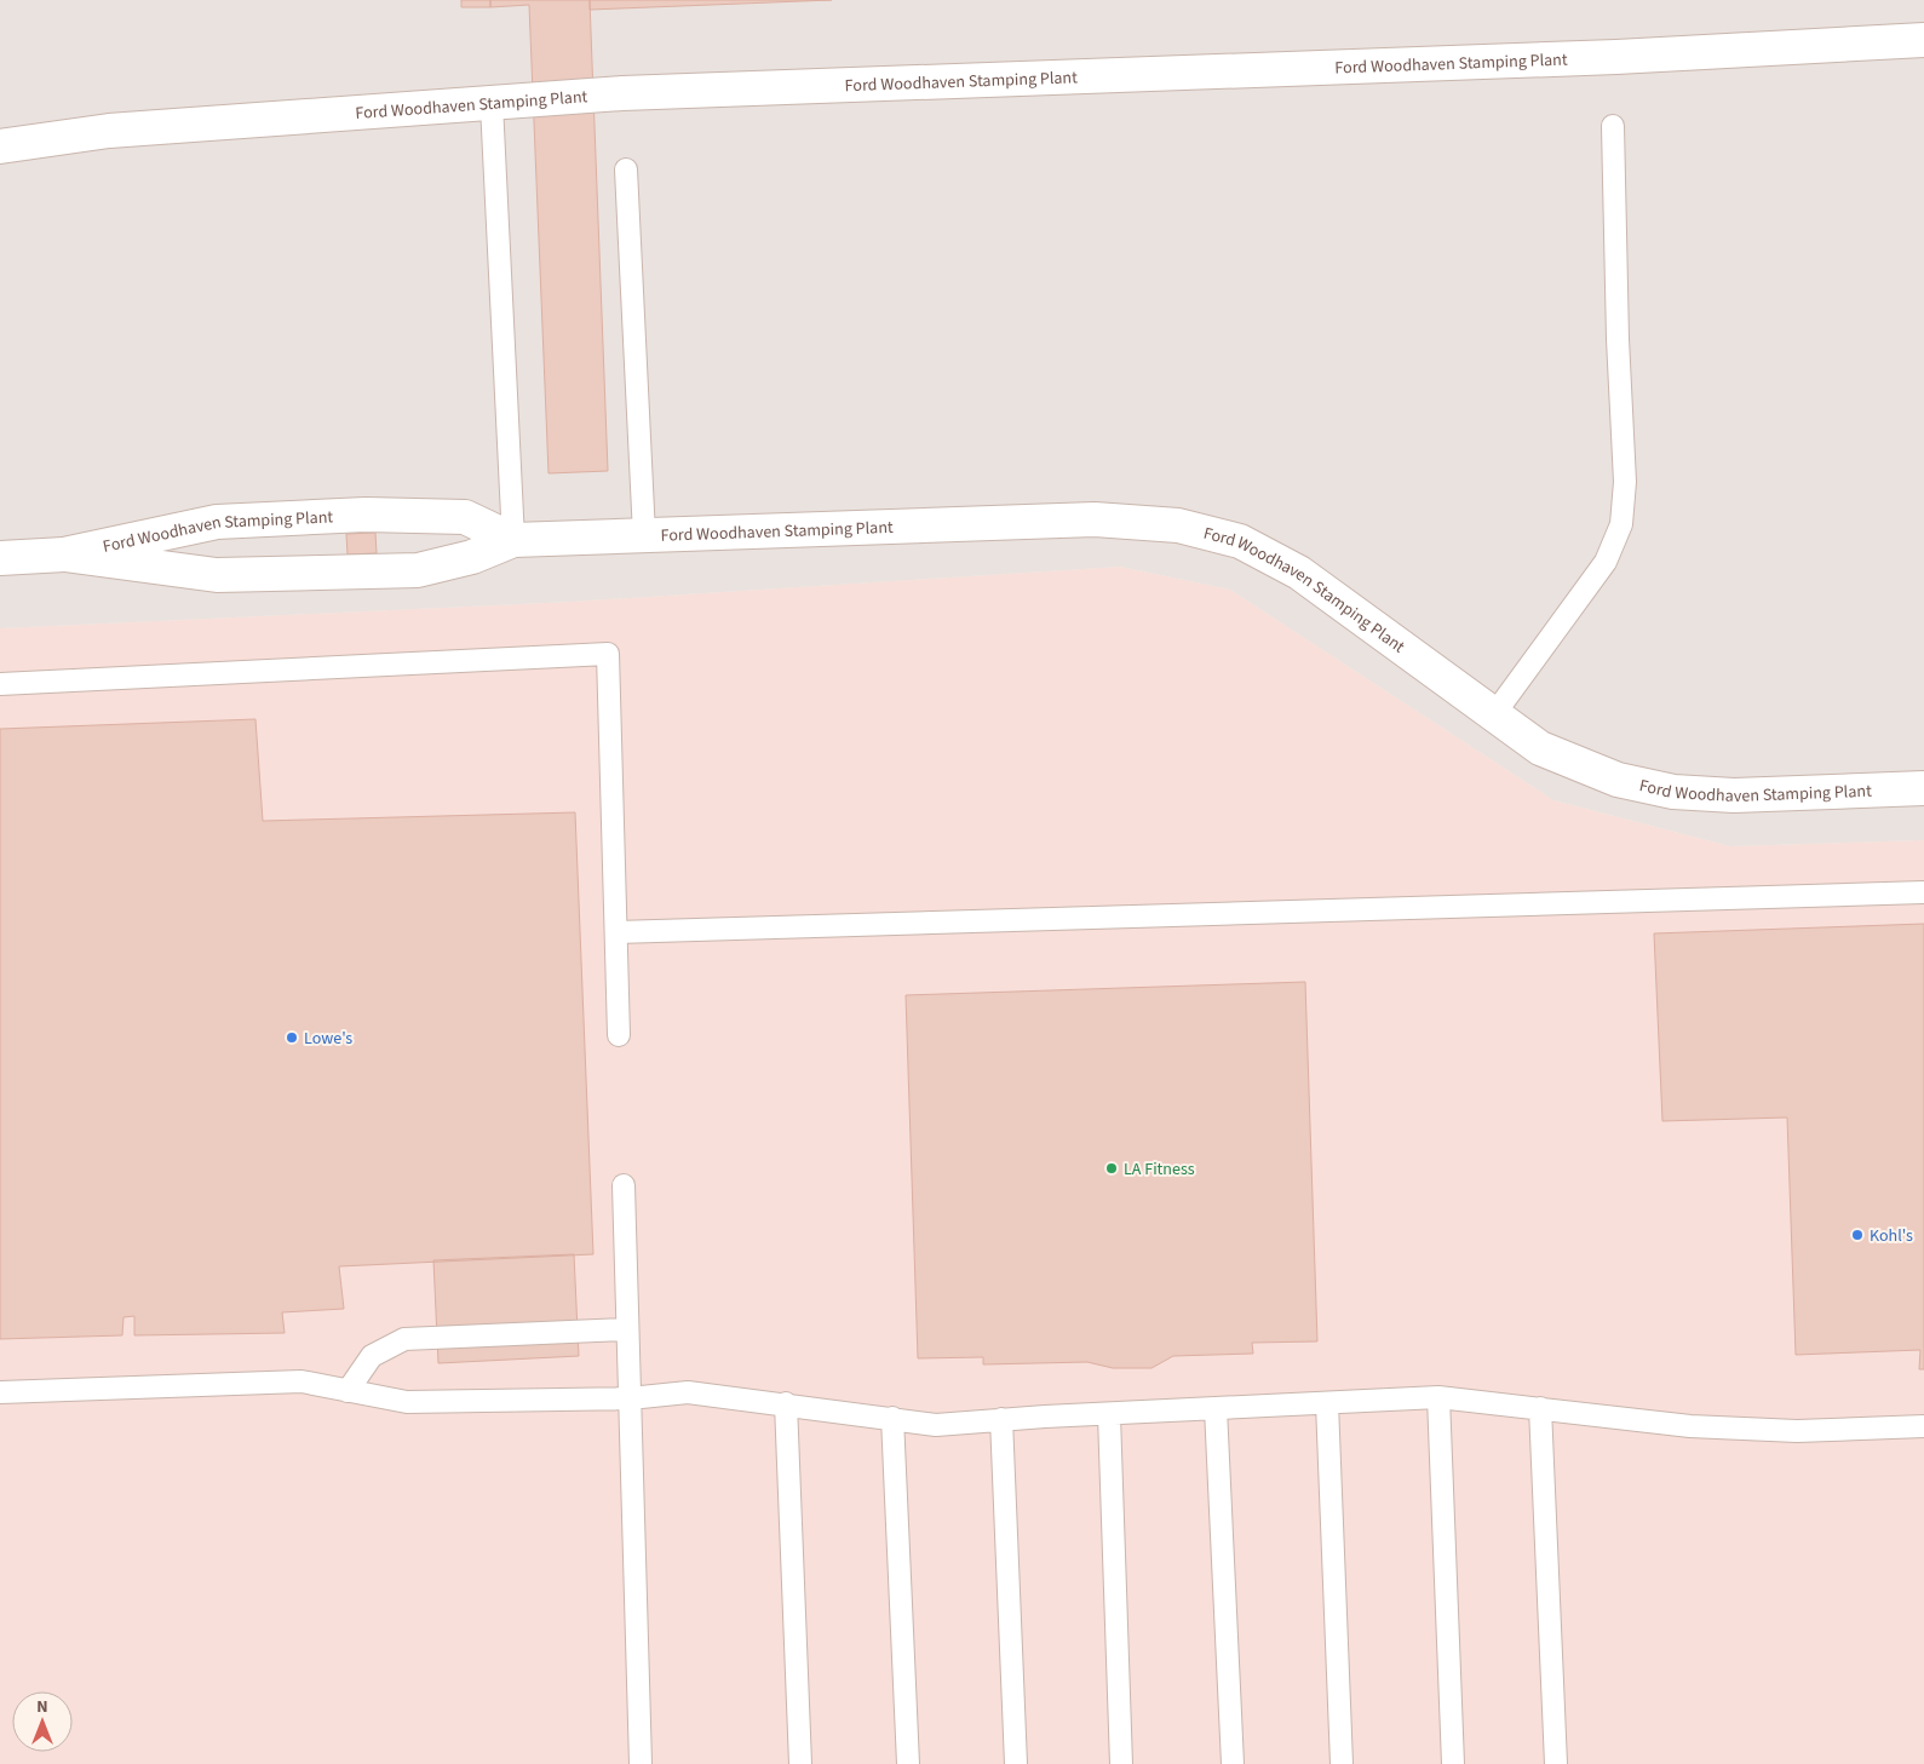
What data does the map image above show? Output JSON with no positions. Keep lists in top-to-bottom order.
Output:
{
  "streets": {
    "street": ["Ford Woodhaven Stamping Plant"]
  },
  "places": ["Lowe's", "LA Fitness", "Kohl's"],
  "north": "top"
}
